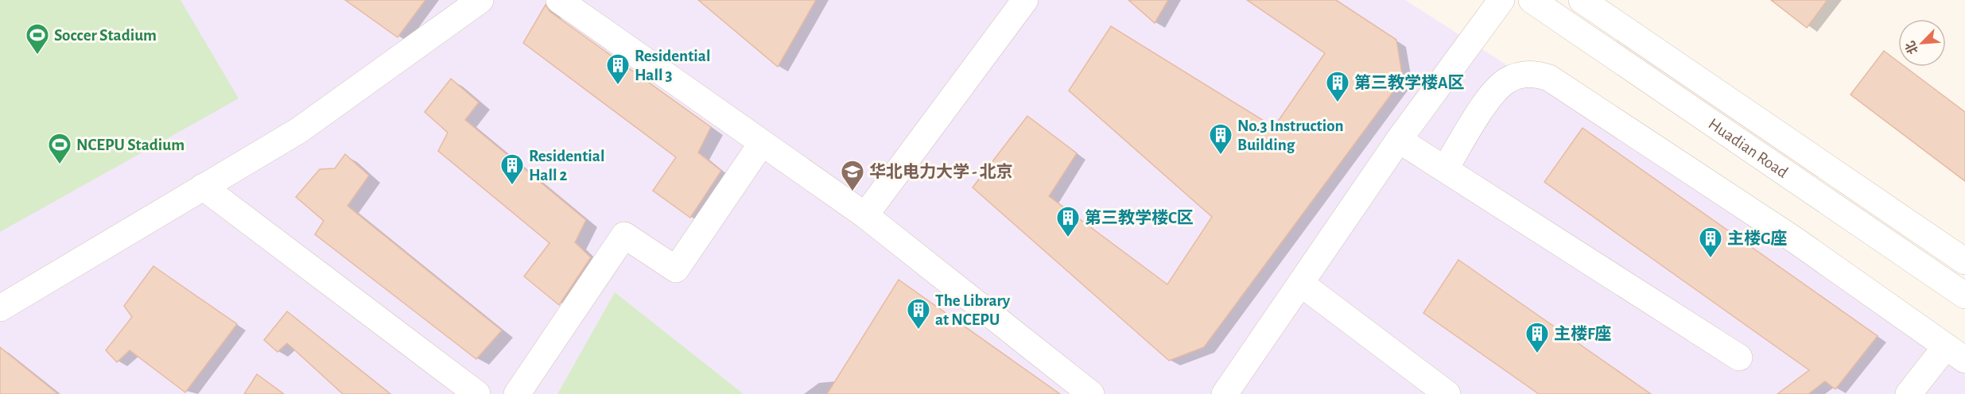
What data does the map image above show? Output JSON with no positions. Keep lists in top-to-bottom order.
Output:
{
  "streets": {
    "street": ["Huadian Road"]
  },
  "places": {
    "sports": ["Soccer Stadium", "NCEPU Stadium"],
    "building": [
      "Residential Hall 3",
      "第三教学楼A区",
      "No.3 Instruction Building",
      "Residential Hall 2",
      "第三教学楼C区",
      "主楼G座",
      "The Library at NCEPU",
      "主楼F座"
    ],
    "school or university": ["华北电力大学 - 北京"]
  },
  "north": "bottom left"
}
